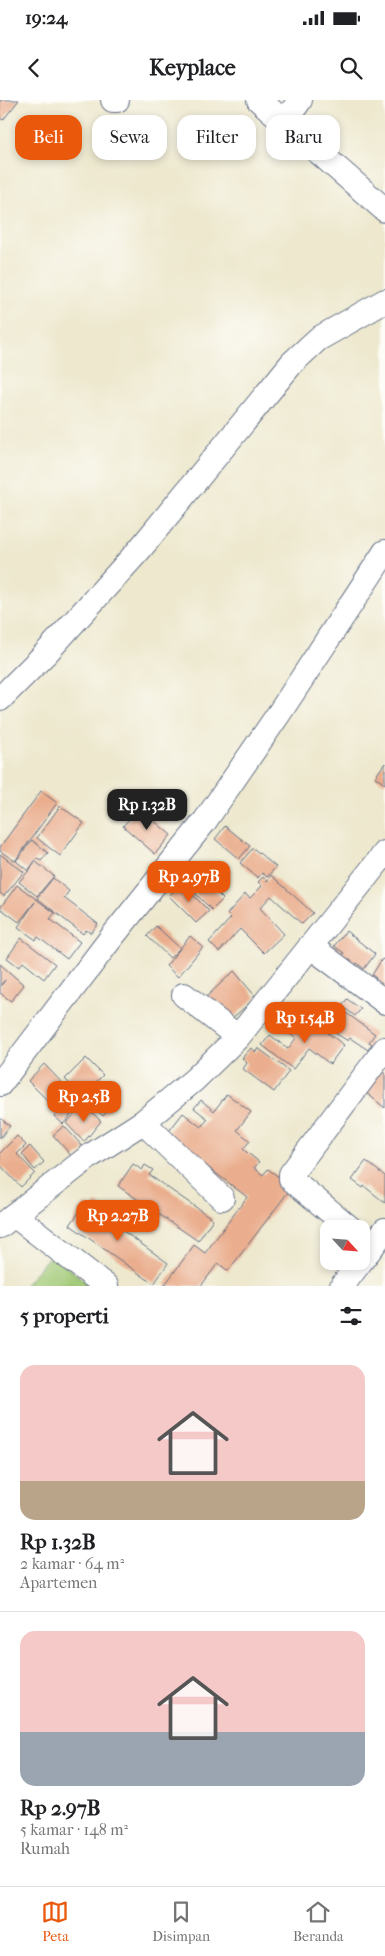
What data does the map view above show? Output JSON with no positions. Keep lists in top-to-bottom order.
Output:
{
  "north": "bottom right",
  "page": {
    "status": "19:24",
    "header": "Keyplace",
    "chip": [
      "Beli",
      "Sewa",
      "Filter",
      "Baru"
    ],
    "price": [
      "Rp 1.32B",
      "Rp 2.97B",
      "Rp 1.54B",
      "Rp 2.5B",
      "Rp 2.27B"
    ],
    "heading": "5 properti",
    "list": [
      {
        "name": "Rp 1.32B",
        "note": "2 kamar · 64 m² · Apartemen"
      },
      {
        "name": "Rp 2.97B",
        "note": "5 kamar · 148 m² · Rumah"
      }
    ],
    "tabs": ["Peta", "Disimpan", "Beranda"]
  }
}
